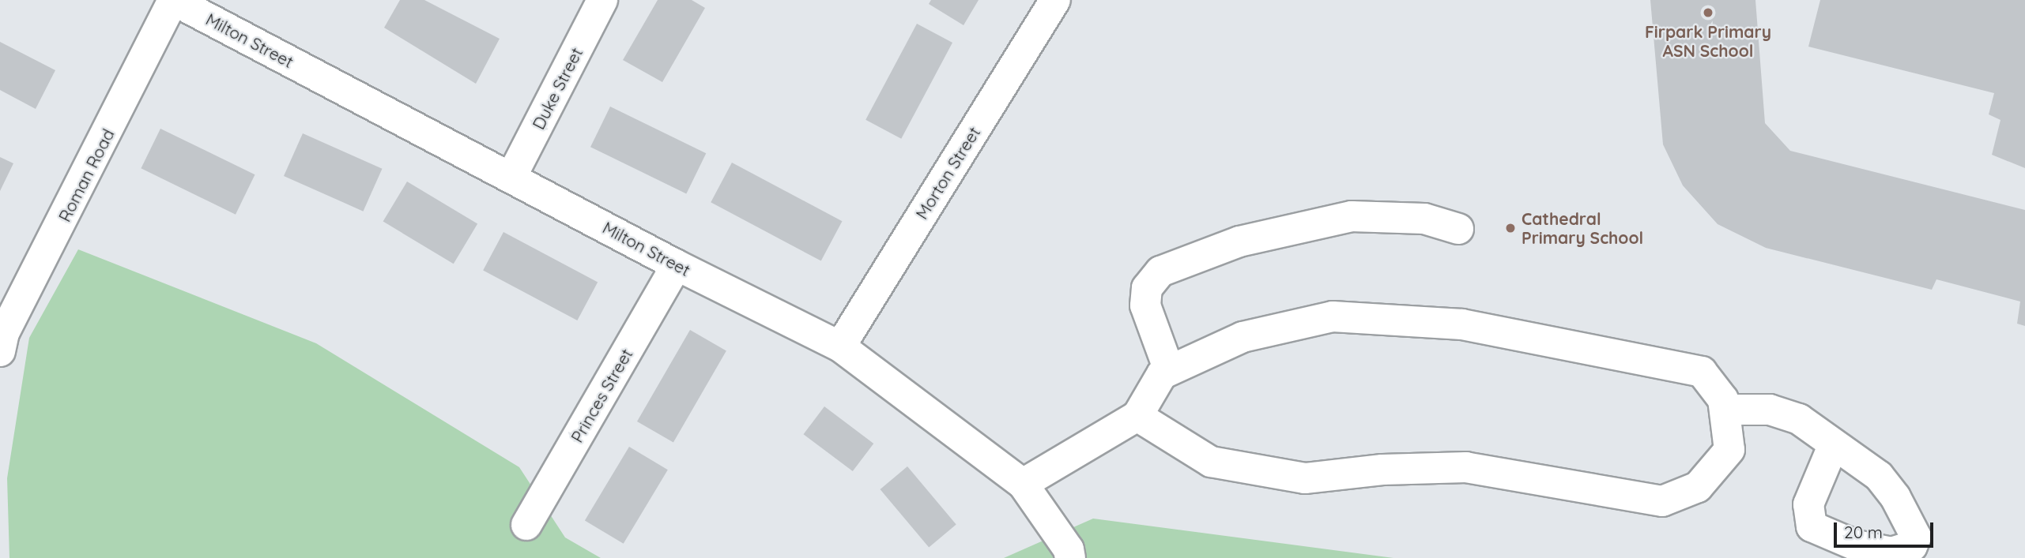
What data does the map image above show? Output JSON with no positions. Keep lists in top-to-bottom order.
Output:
{
  "streets": {
    "street": [
      "Milton Street",
      "Duke Street",
      "Morton Street",
      "Roman Road",
      "Princes Street"
    ]
  },
  "crossings": [
    ["Milton Street", "Duke Street"],
    ["Milton Street", "Morton Street"],
    ["Milton Street", "Roman Road"],
    ["Milton Street", "Princes Street"]
  ],
  "places": ["Firpark Primary ASN School", "Cathedral Primary School"],
  "scale_bar": "20 m"
}
